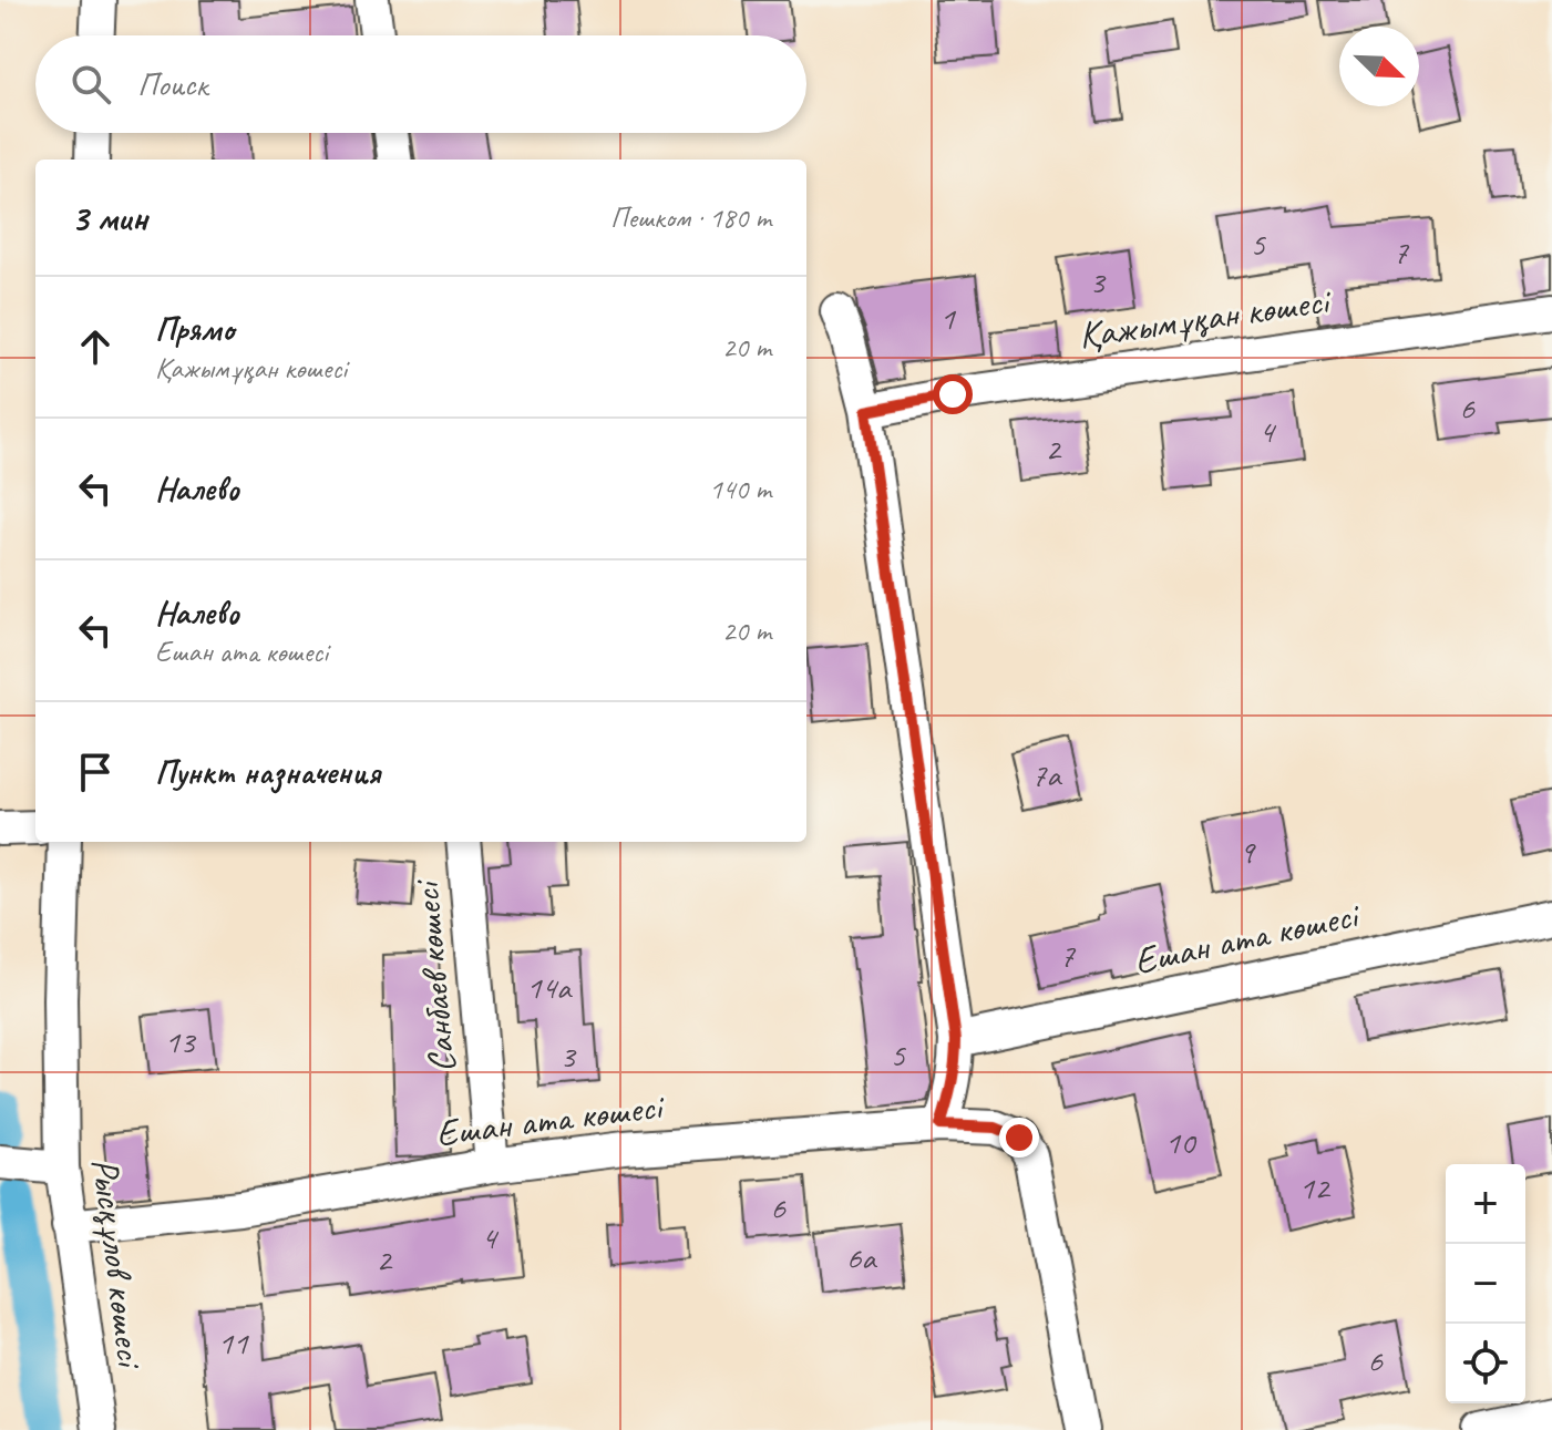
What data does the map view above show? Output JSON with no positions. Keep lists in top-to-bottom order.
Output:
{
  "streets": {
    "street": [
      "Қажымұқан көшесі",
      "Ешан ата көшесі",
      "Санбаев көшесі",
      "Рысқұлов көшесі"
    ]
  },
  "crossings": [
    ["Ешан ата көшесі", "Санбаев көшесі"],
    ["Ешан ата көшесі", "Рысқұлов көшесі"]
  ],
  "house_numbers": [
    "5",
    "7",
    "3",
    "1",
    "6",
    "4",
    "2",
    "7а",
    "9",
    "7",
    "14а",
    "13",
    "5",
    "3",
    "10",
    "12",
    "6",
    "4",
    "6а",
    "2",
    "11",
    "6"
  ],
  "north": "bottom right",
  "page": {
    "search": "Поиск",
    "heading": ["3 мин", "Пешком · 180 m"],
    "list": [
      ["Прямо", "Қажымұқан көшесі", "20 m"],
      ["Налево", "140 m"],
      ["Налево", "Ешан ата көшесі", "20 m"],
      "Пункт назначения"
    ],
    "map_buttons": ["+", "−"]
  }
}
